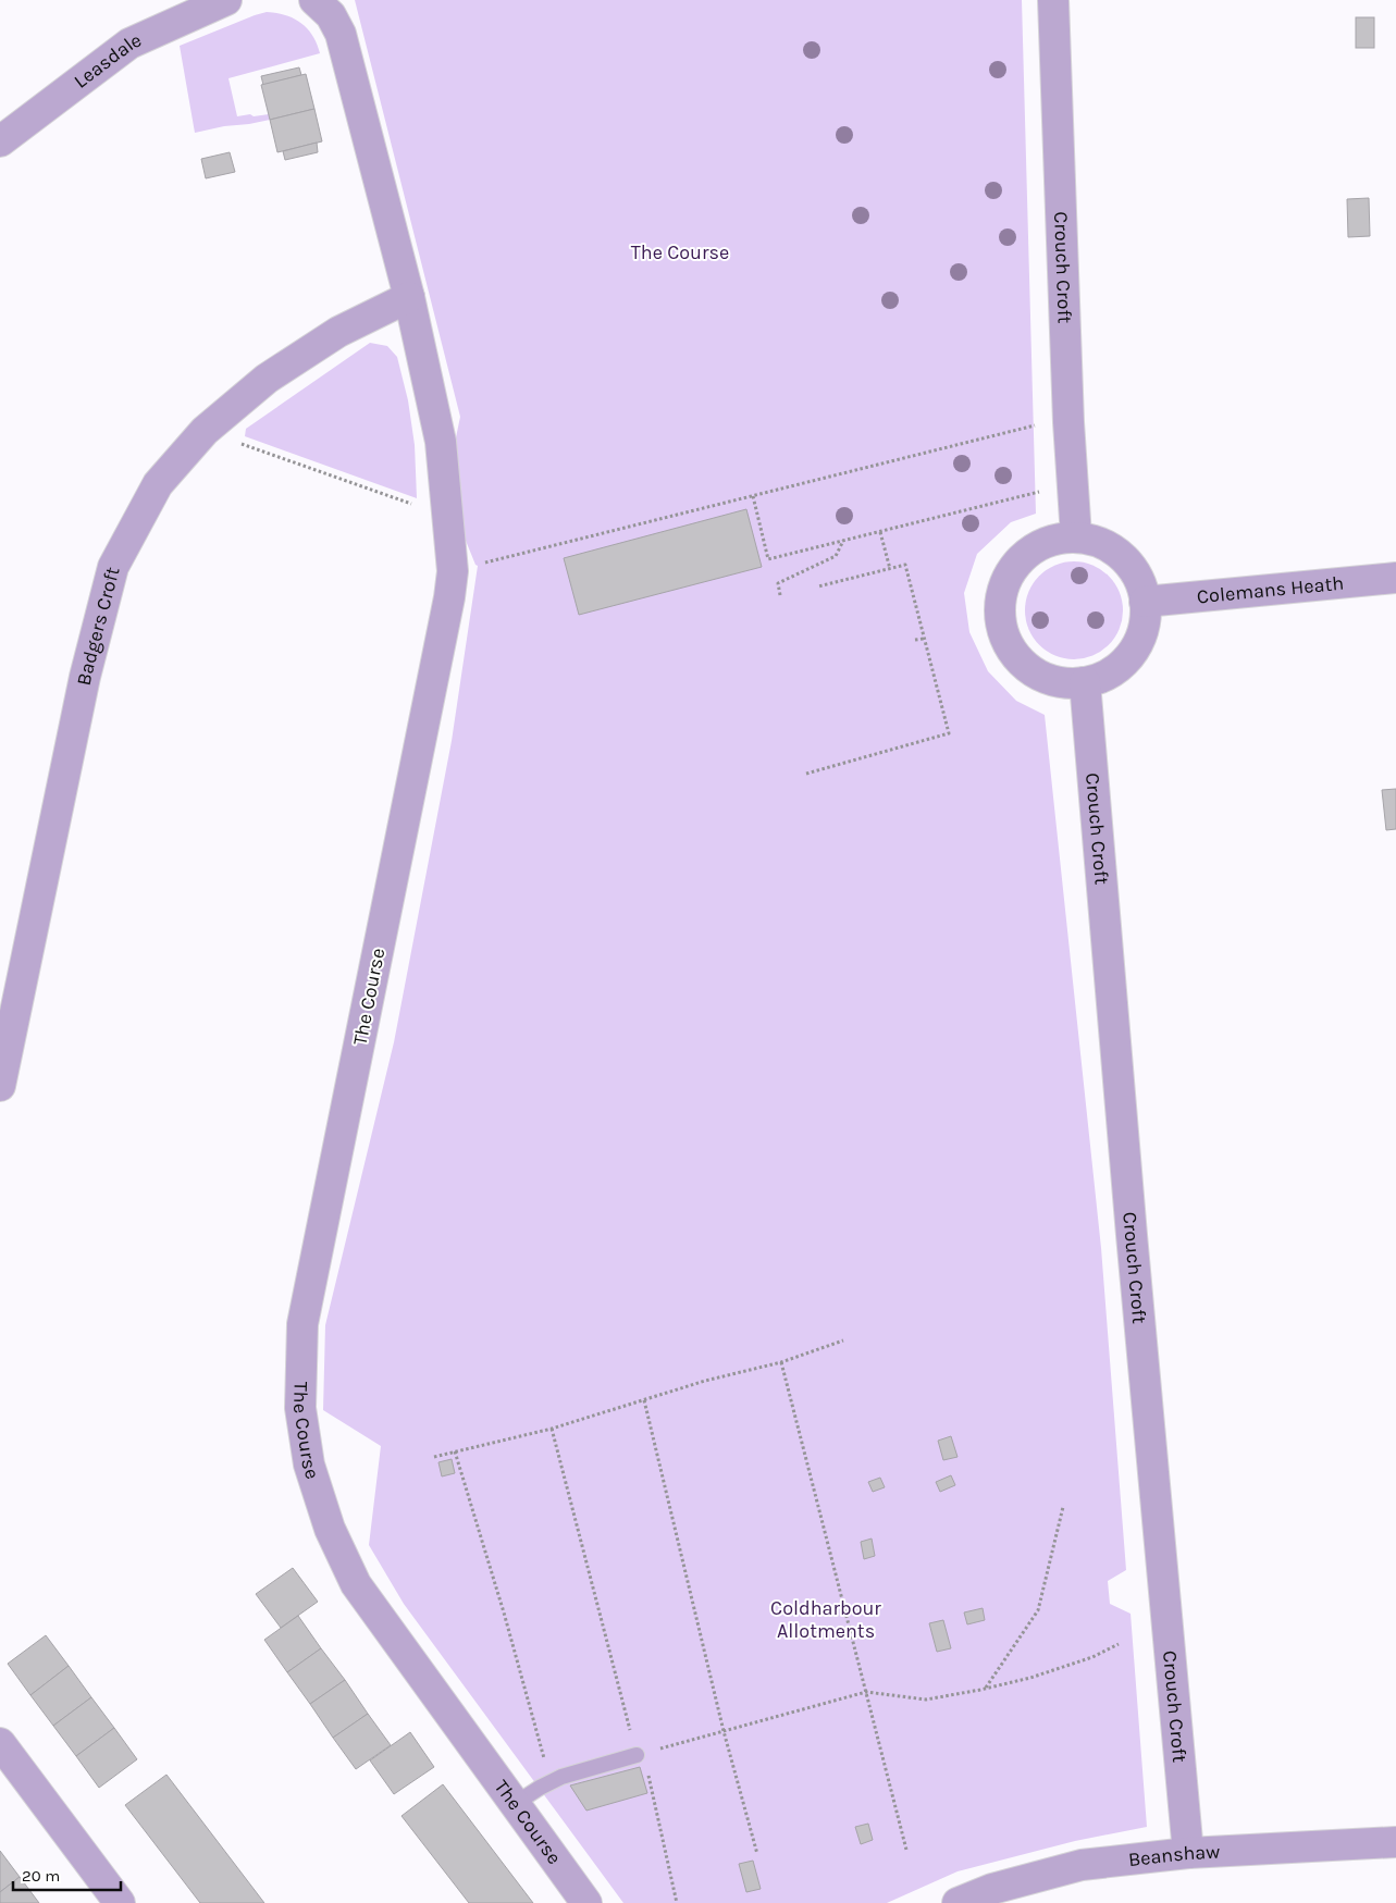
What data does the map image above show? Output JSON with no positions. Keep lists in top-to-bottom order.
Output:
{
  "streets": {
    "street": [
      "Leasdale",
      "Crouch Croft",
      "Colemans Heath",
      "Badgers Croft",
      "The Course",
      "Beanshaw"
    ]
  },
  "crossings": [
    ["Crouch Croft", "Colemans Heath"],
    ["Crouch Croft", "Beanshaw"],
    ["Badgers Croft", "The Course"]
  ],
  "parks": ["The Course", "Coldharbour Allotments"],
  "scale_bar": "20 m"
}
